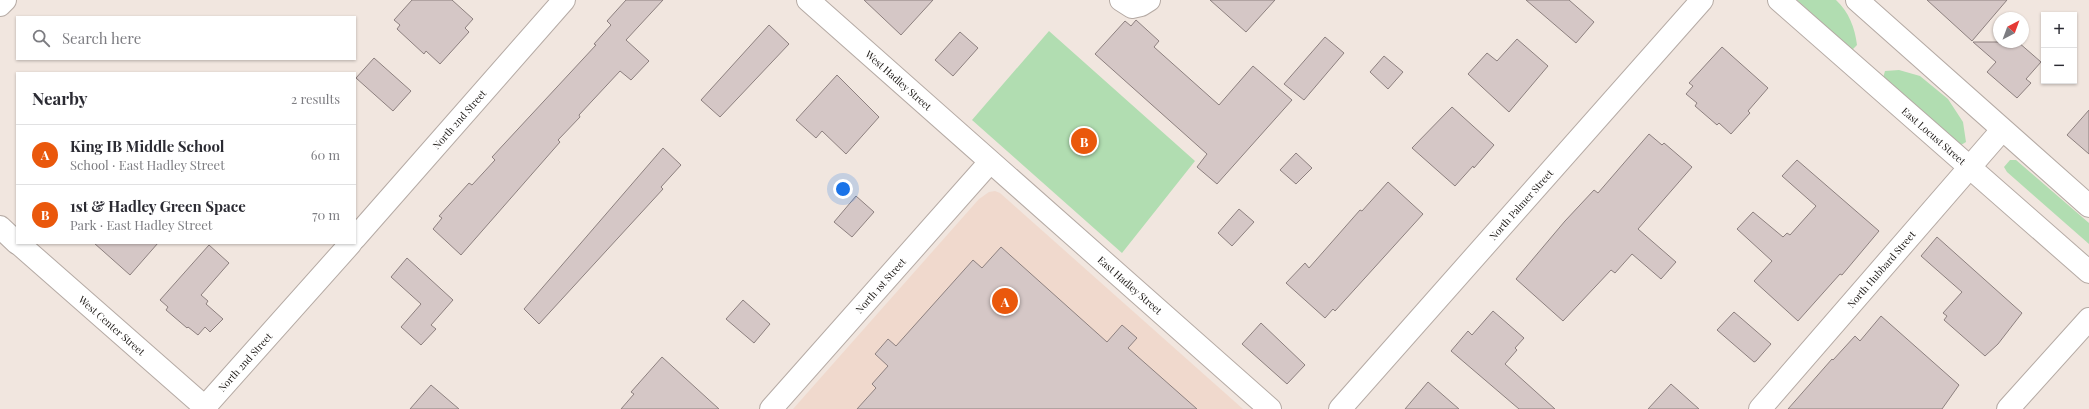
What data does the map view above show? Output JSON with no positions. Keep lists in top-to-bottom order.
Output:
{
  "streets": {
    "street": [
      "West Hadley Street",
      "North 2nd Street",
      "East Locust Street",
      "North Palmer Street",
      "North Hubbard Street",
      "North 1st Street",
      "East Hadley Street",
      "West Center Street"
    ]
  },
  "crossings": [
    ["West Hadley Street", "North 1st Street"],
    ["West Hadley Street", "East Hadley Street"],
    ["North 2nd Street", "West Center Street"],
    ["East Locust Street", "North Hubbard Street"],
    ["North 1st Street", "East Hadley Street"]
  ],
  "north": "top right",
  "page": {
    "map_buttons": ["+", "−"],
    "search": "Search here",
    "heading": ["Nearby", "2 results"],
    "list": [
      {
        "mark": "A",
        "name": "King IB Middle School",
        "note": "School · East Hadley Street",
        "value": "60 m"
      },
      {
        "mark": "B",
        "name": "1st & Hadley Green Space",
        "note": "Park · East Hadley Street",
        "value": "70 m"
      }
    ],
    "pins": ["B", "A"]
  }
}
